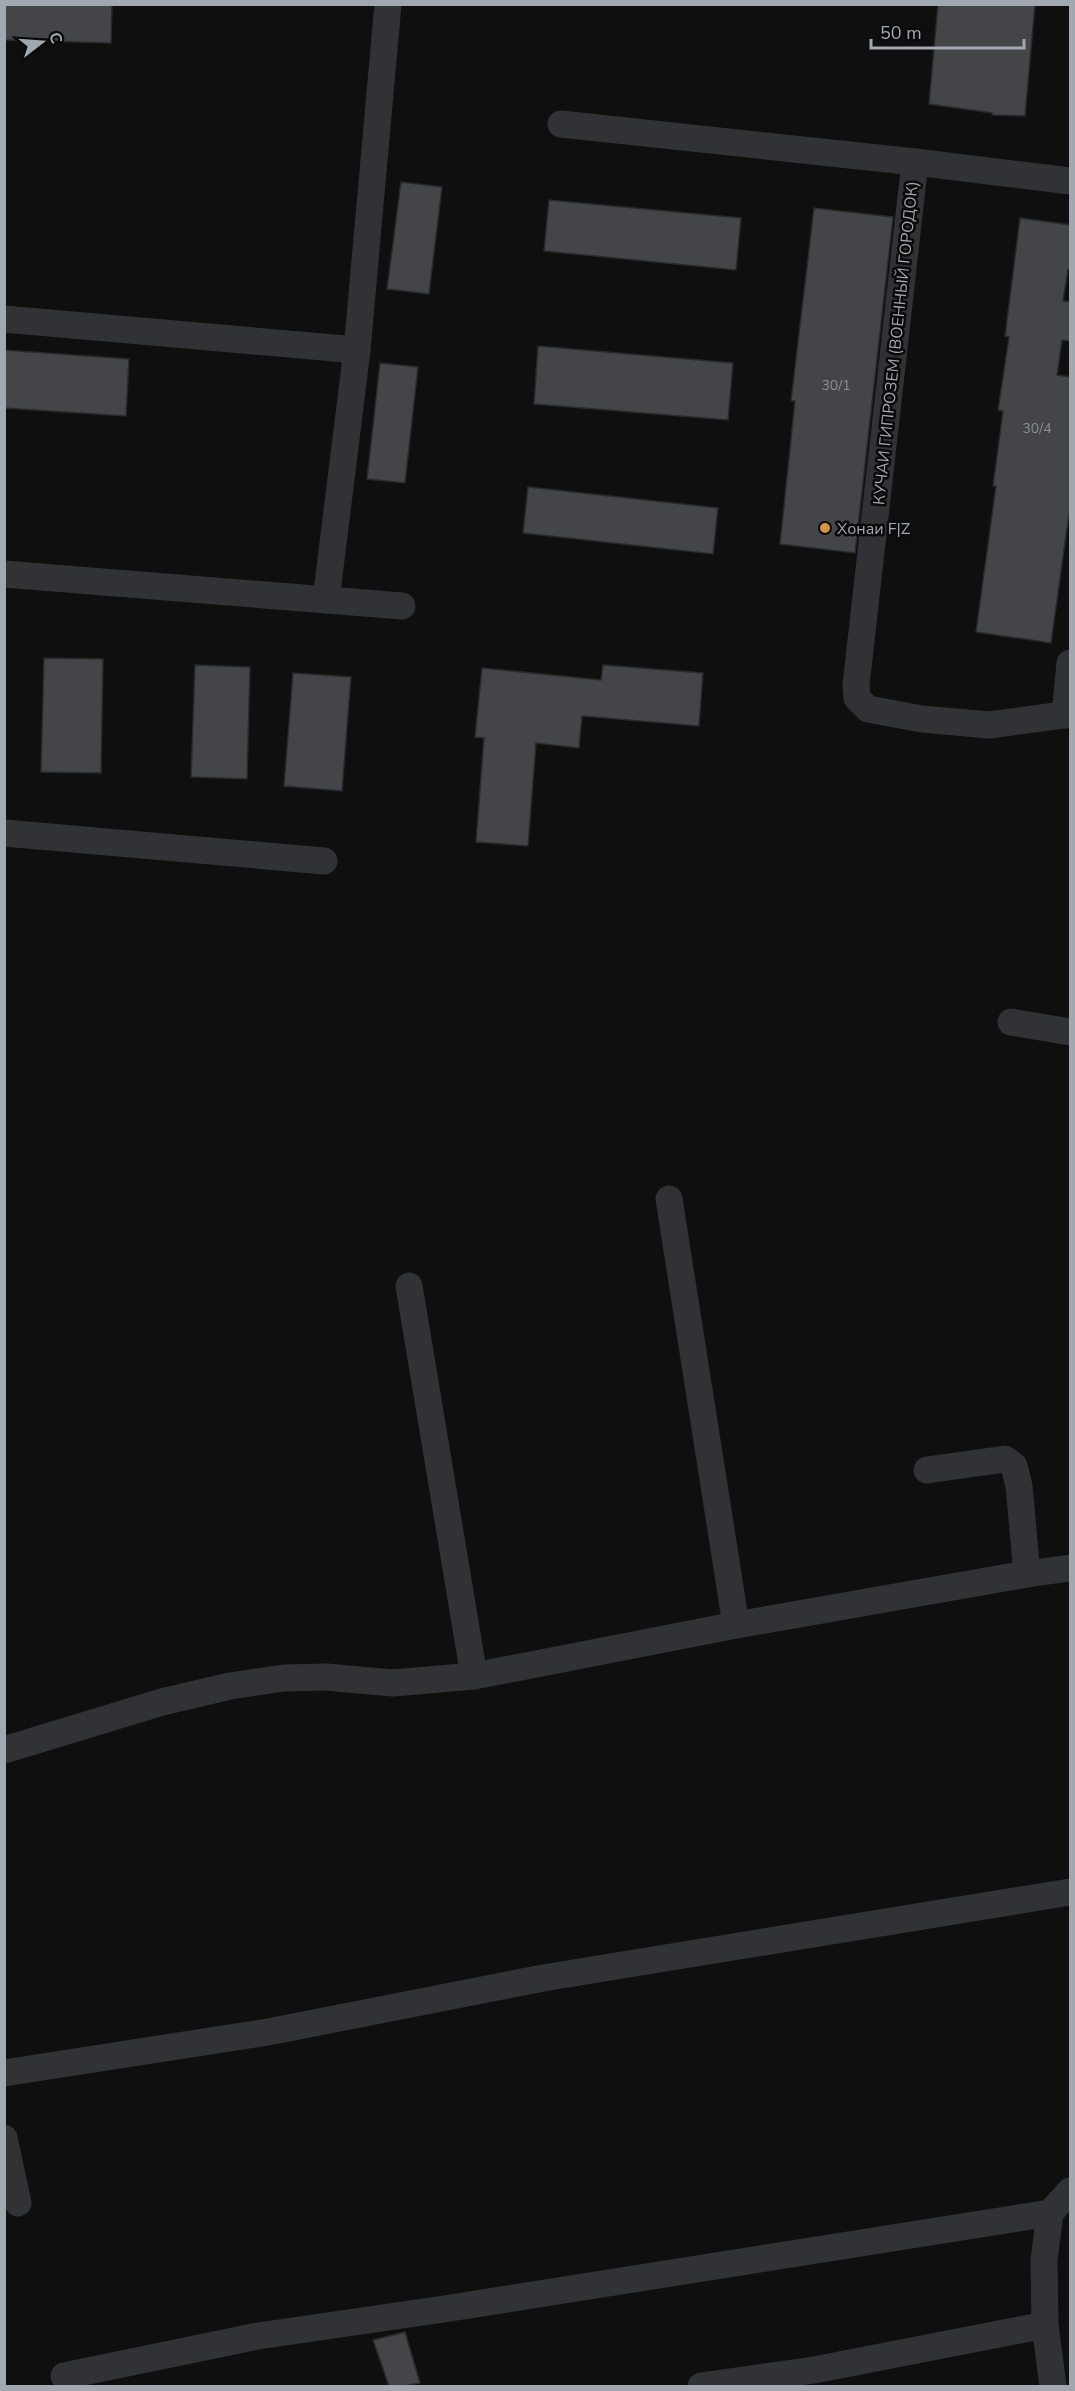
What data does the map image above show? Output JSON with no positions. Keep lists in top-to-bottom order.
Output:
{
  "streets": {
    "street": ["КУЧАИ ГИПРОЗЕМ (ВОЕННЫЙ ГОРОДОК)"]
  },
  "places": ["Хонаи F|Z"],
  "house_numbers": ["30/1", "30/4"],
  "scale_bar": "50 m",
  "north": "right"
}
